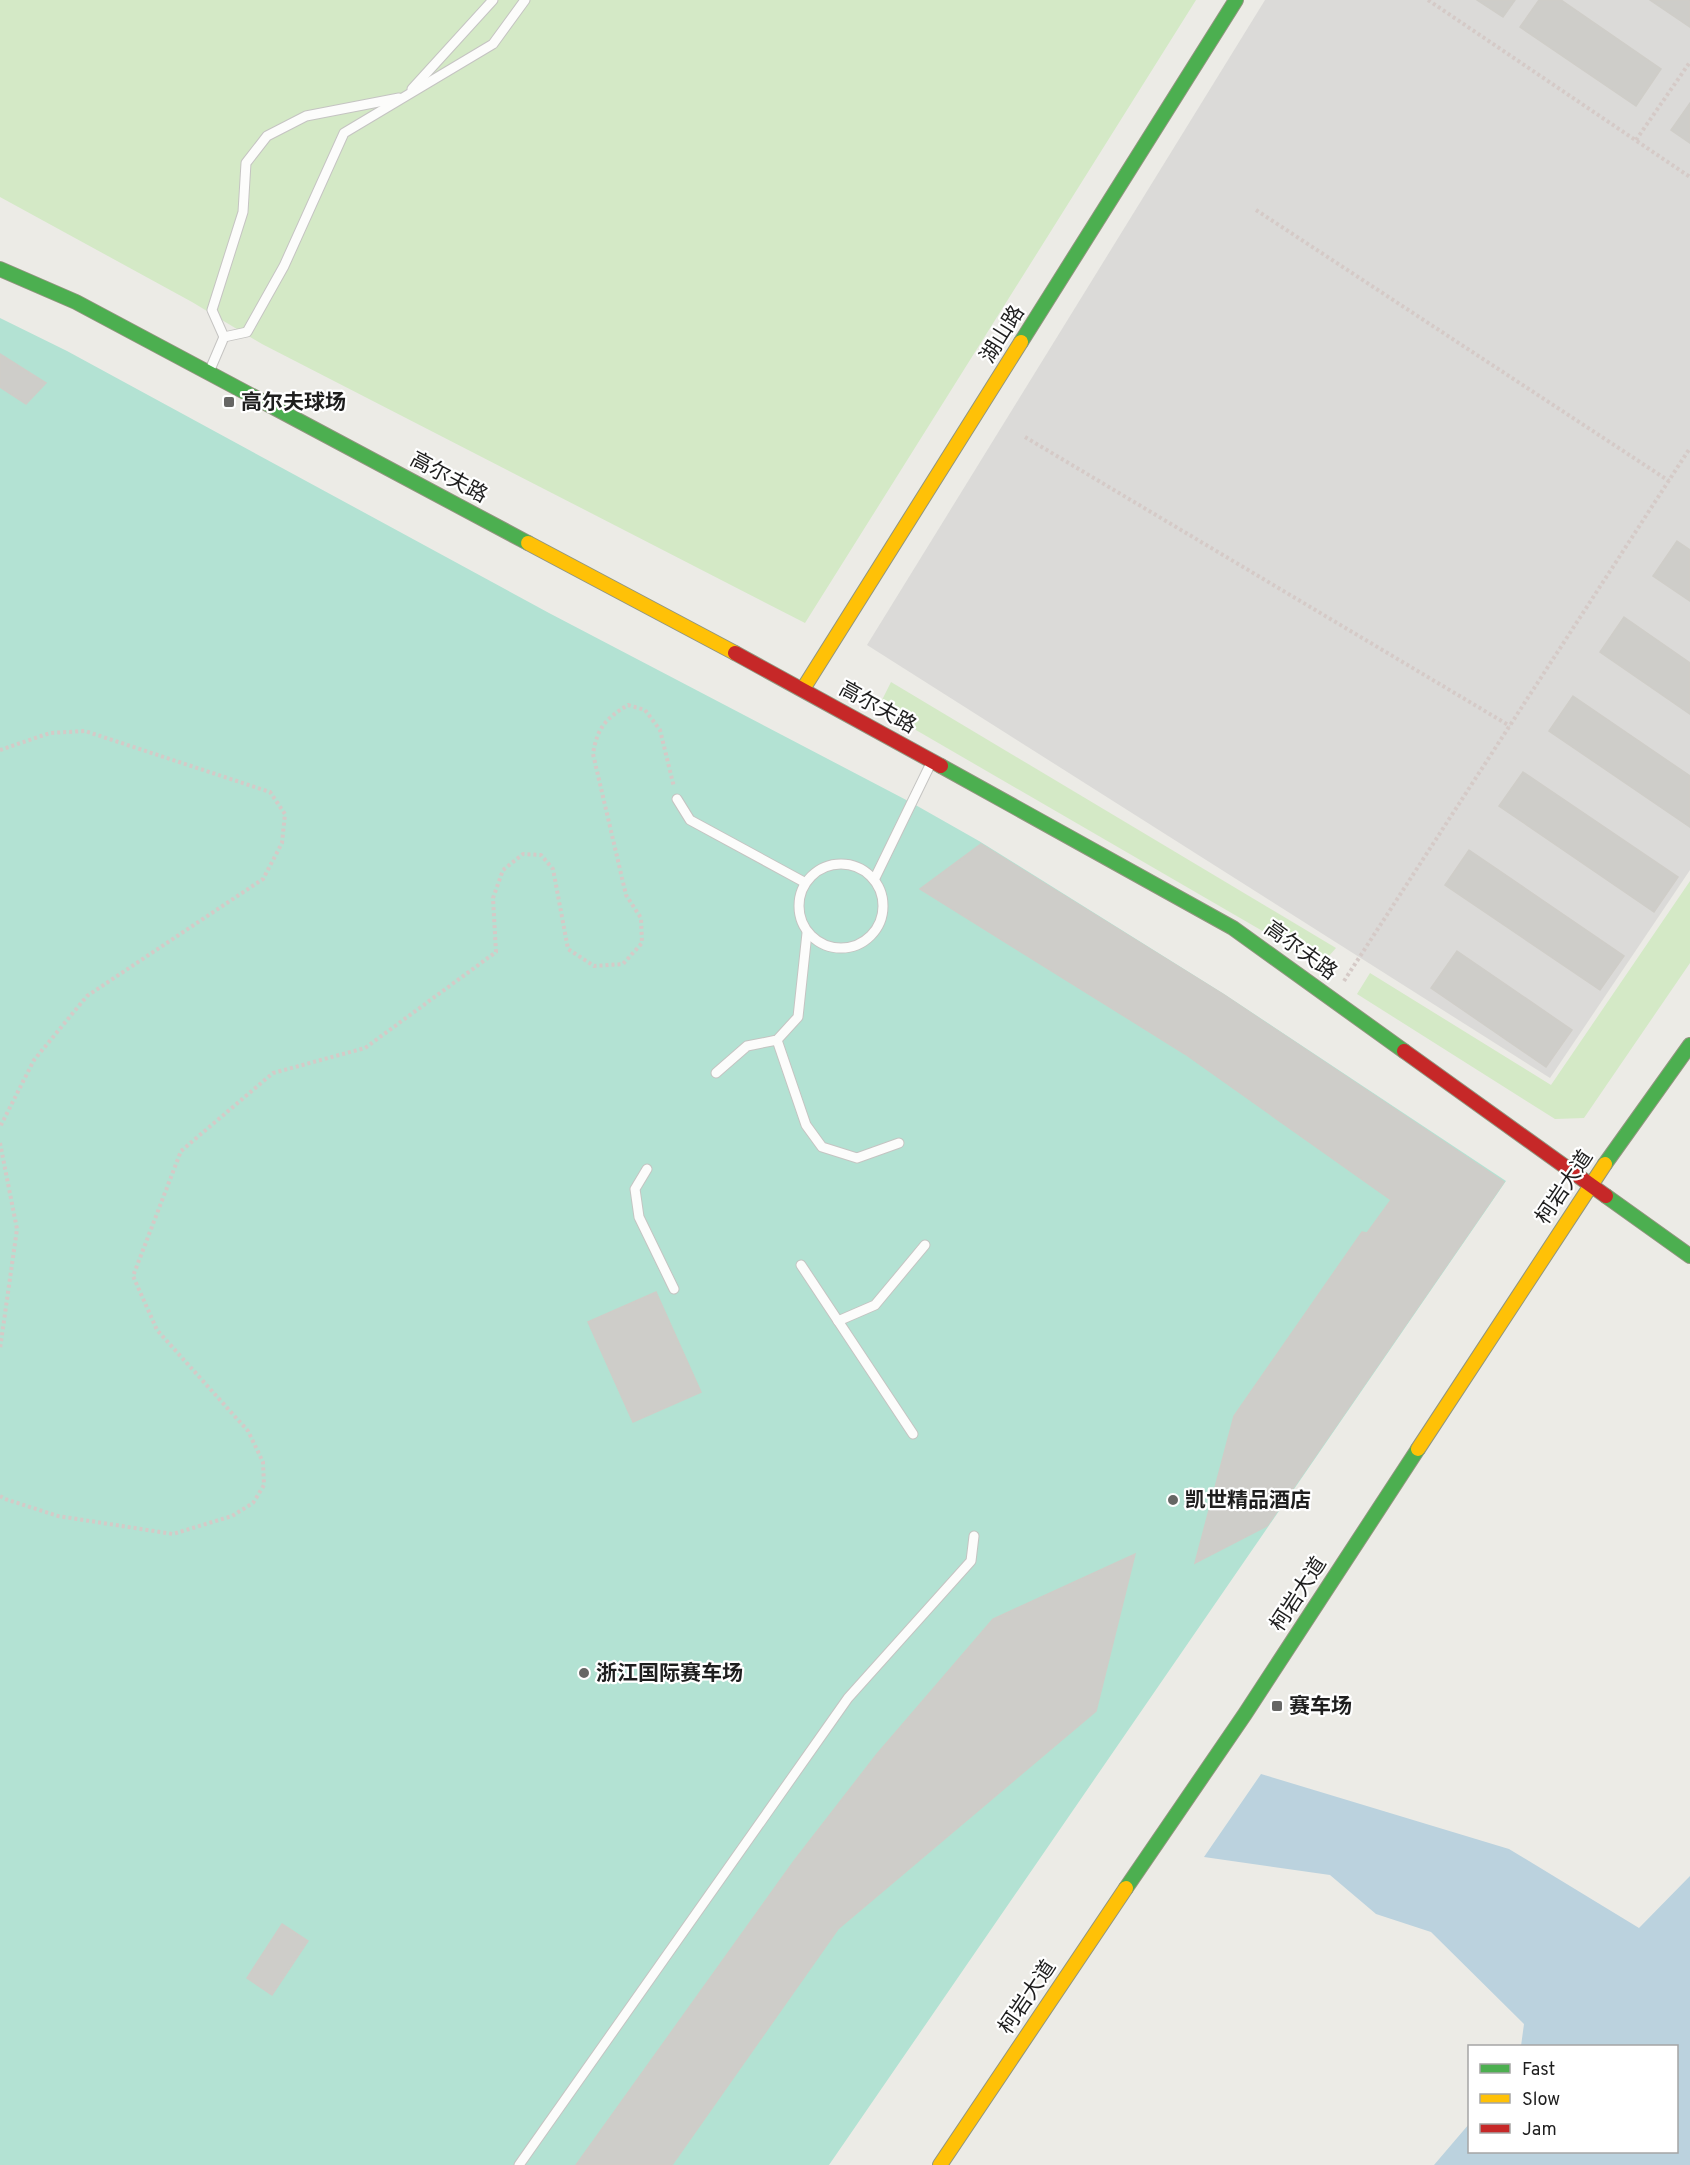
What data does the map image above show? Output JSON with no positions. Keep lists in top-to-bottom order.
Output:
{
  "streets": {
    "street": ["湖山路", "高尔夫路", "柯岩大道"]
  },
  "crossings": [
    ["湖山路", "高尔夫路"],
    ["高尔夫路", "柯岩大道"]
  ],
  "places": {
    "transit": ["高尔夫球场", "赛车场"],
    "other": ["凯世精品酒店", "浙江国际赛车场"]
  },
  "legend": ["Fast", "Slow", "Jam"]
}
